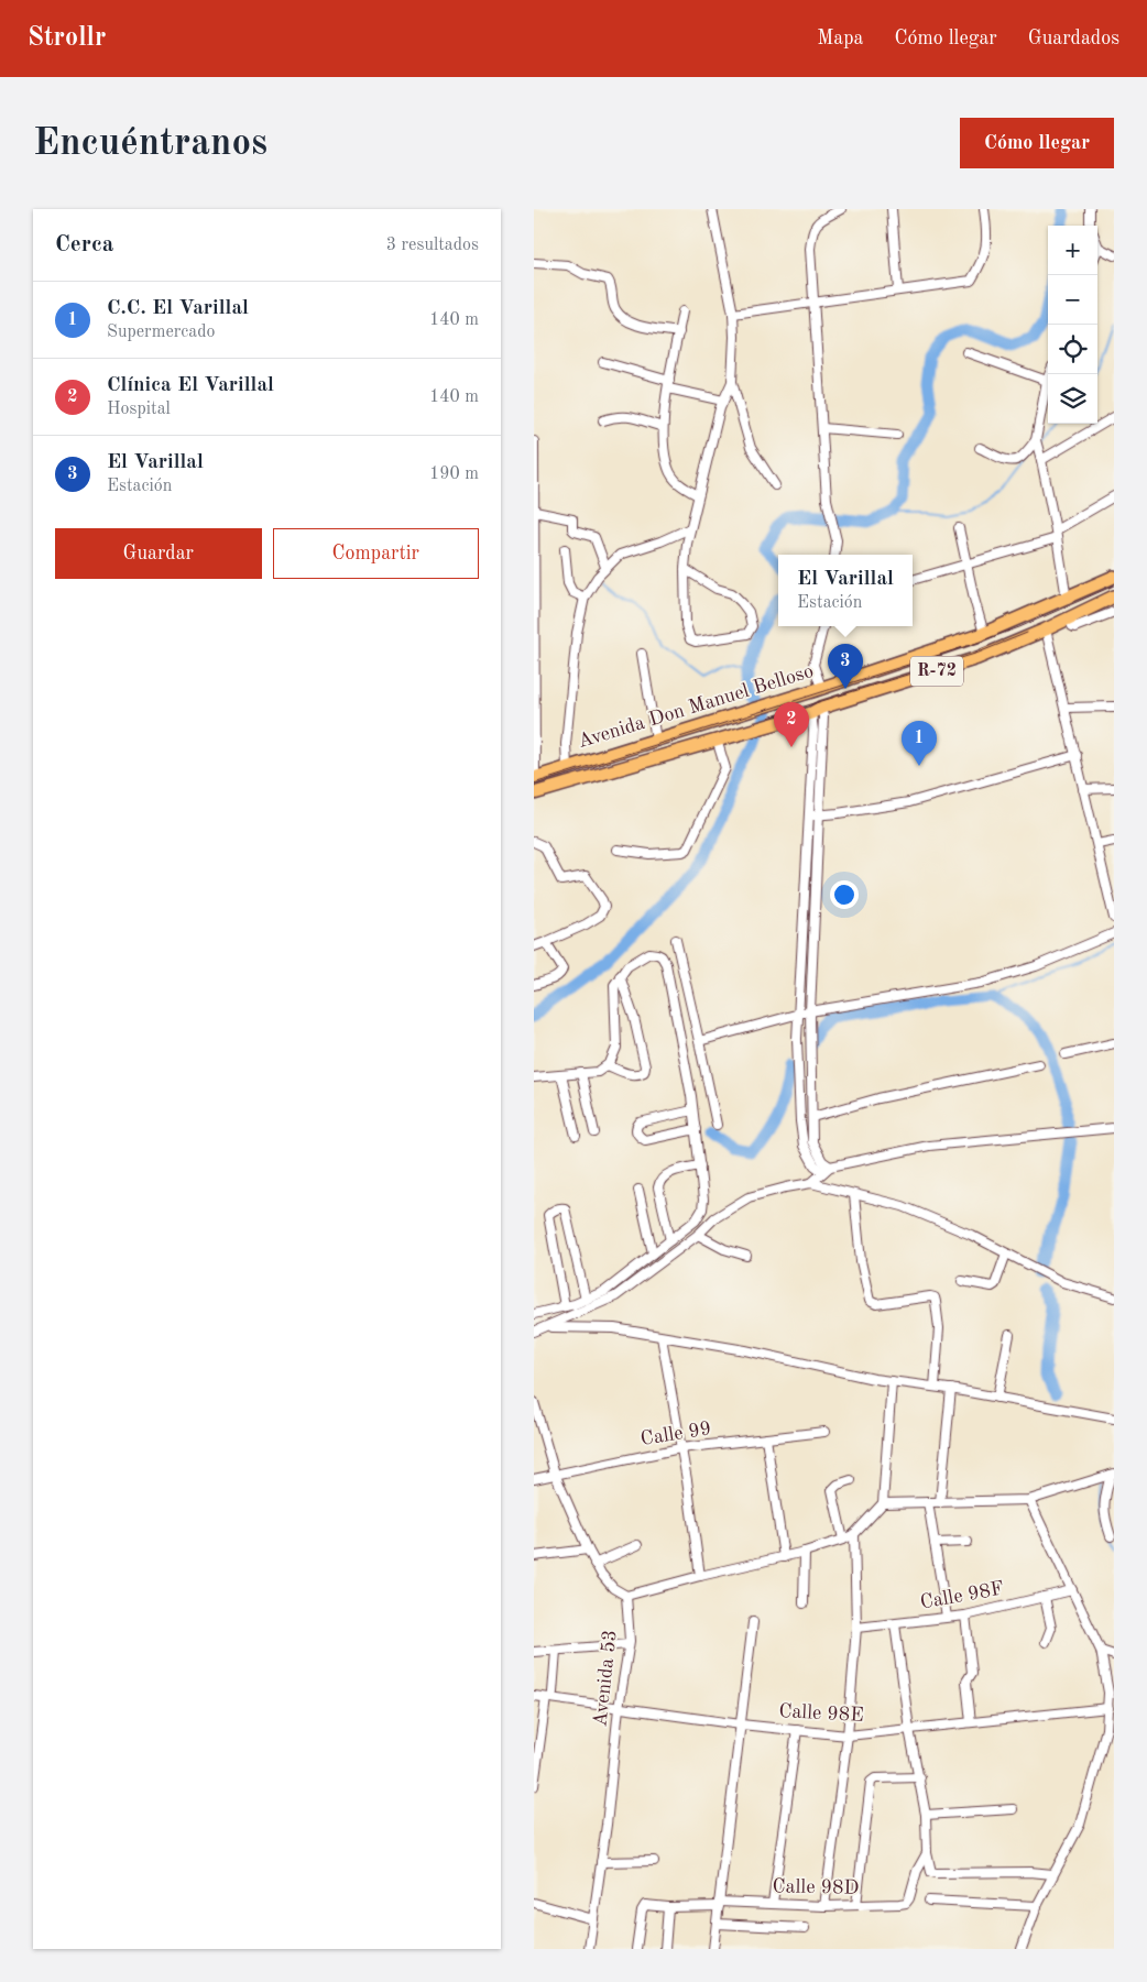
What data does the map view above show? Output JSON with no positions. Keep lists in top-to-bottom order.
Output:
{
  "streets": {
    "main road": ["R-72", "Avenida Don Manuel Belloso"],
    "street": [
      "Calle 99",
      "Calle 98F",
      "Avenida 53",
      "Calle 98E",
      "Calle 98D"
    ]
  },
  "crossings": [
    ["Avenida 53", "Calle 98E"]
  ],
  "page": {
    "header": "Strollr",
    "nav": ["Mapa", "Cómo llegar", "Guardados"],
    "buttons": [
      "Cómo llegar",
      ["Guardar", "Compartir"]
    ],
    "title": "Encuéntranos",
    "heading": ["Cerca", "3 resultados"],
    "map_buttons": ["+", "−"],
    "list": [
      {
        "mark": "1",
        "name": "C.C. El Varillal",
        "note": "Supermercado",
        "value": "140 m"
      },
      {
        "mark": "2",
        "name": "Clínica El Varillal",
        "note": "Hospital",
        "value": "140 m"
      },
      {
        "mark": "3",
        "name": "El Varillal",
        "note": "Estación",
        "value": "190 m"
      }
    ],
    "popup": ["El Varillal", "Estación"],
    "pins": ["3", "2", "1"]
  }
}
